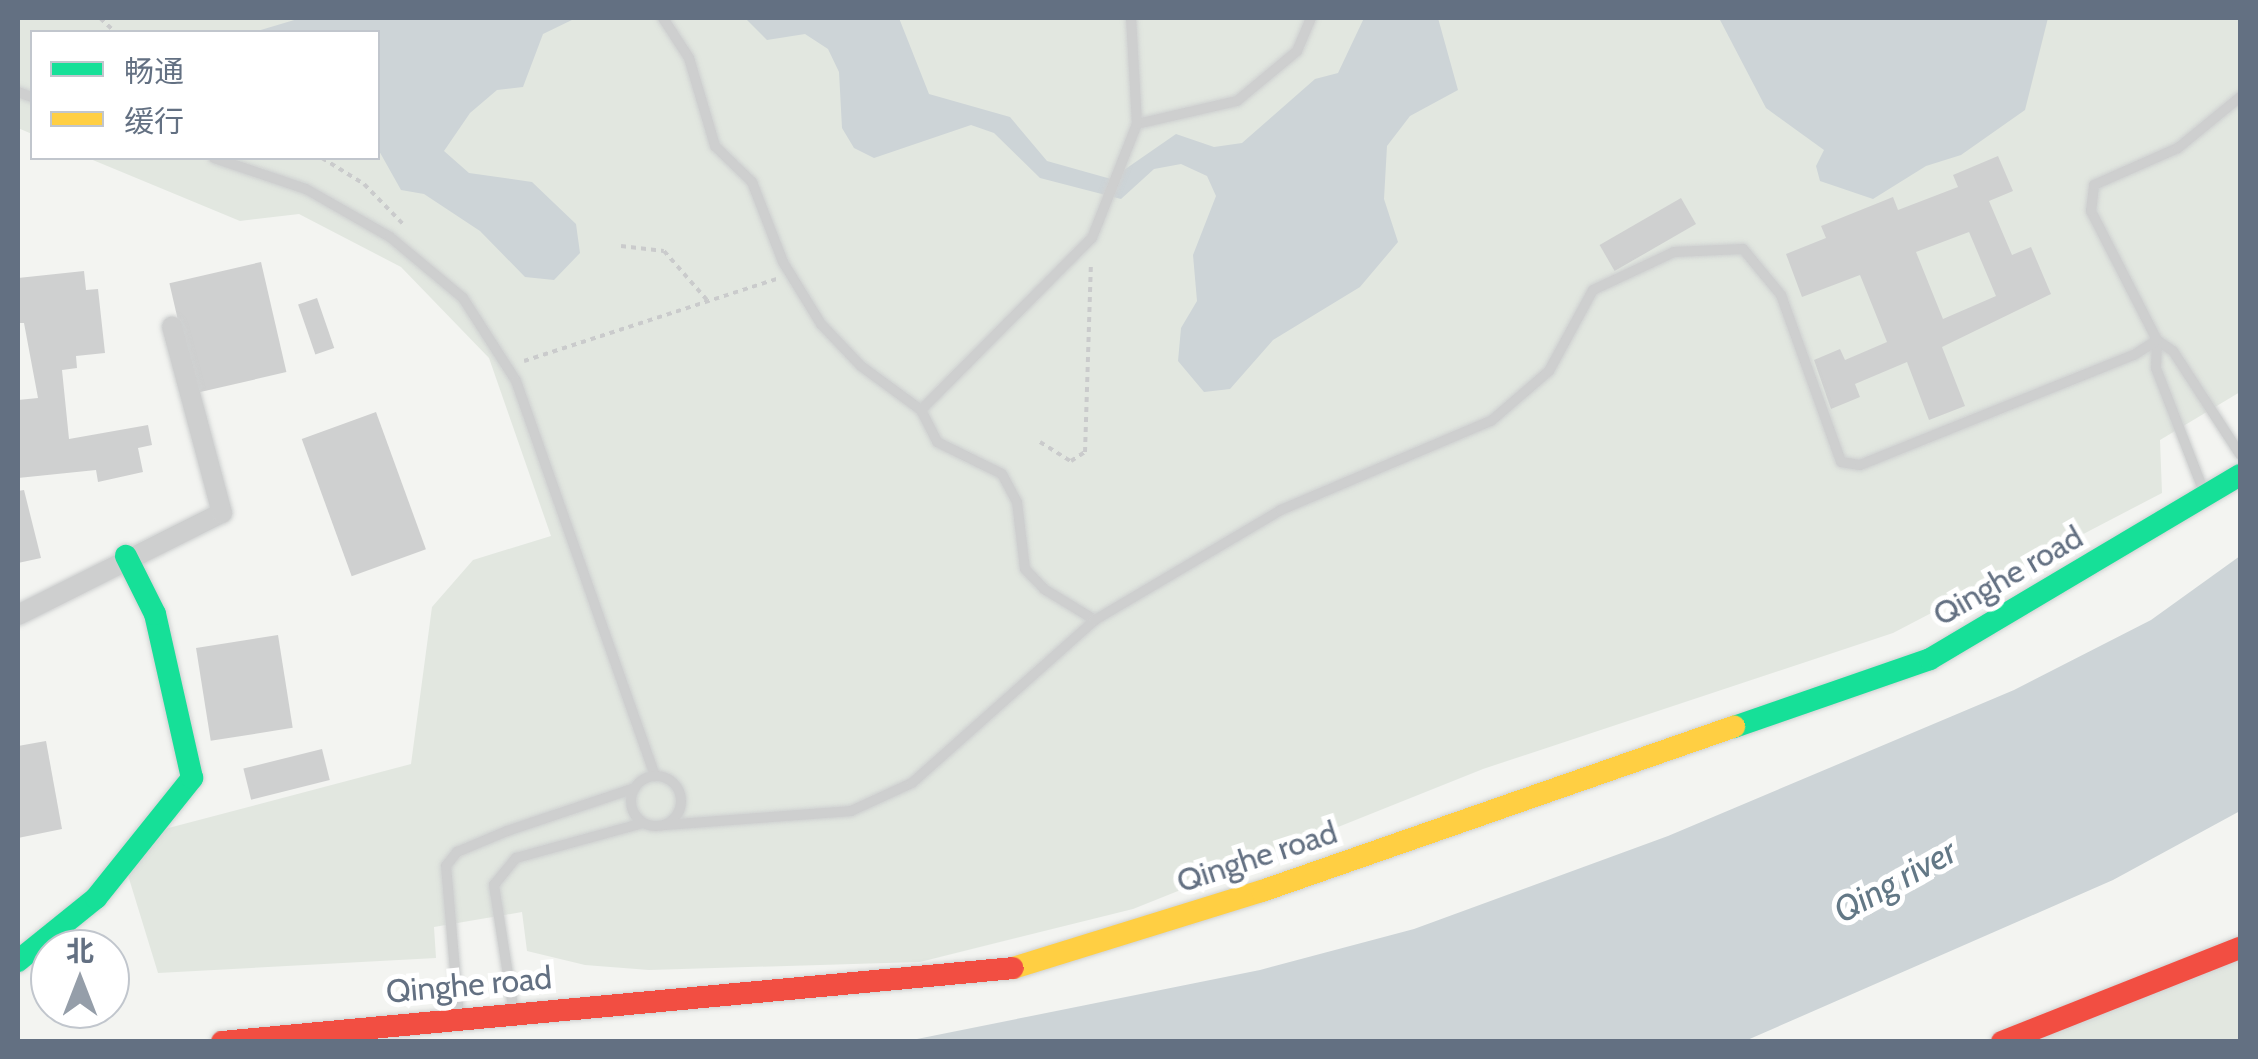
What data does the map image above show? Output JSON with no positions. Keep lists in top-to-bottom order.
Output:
{
  "streets": {
    "street": ["Qinghe road"]
  },
  "water": ["Qing river"],
  "legend": ["畅通", "缓行"],
  "north": "top"
}
